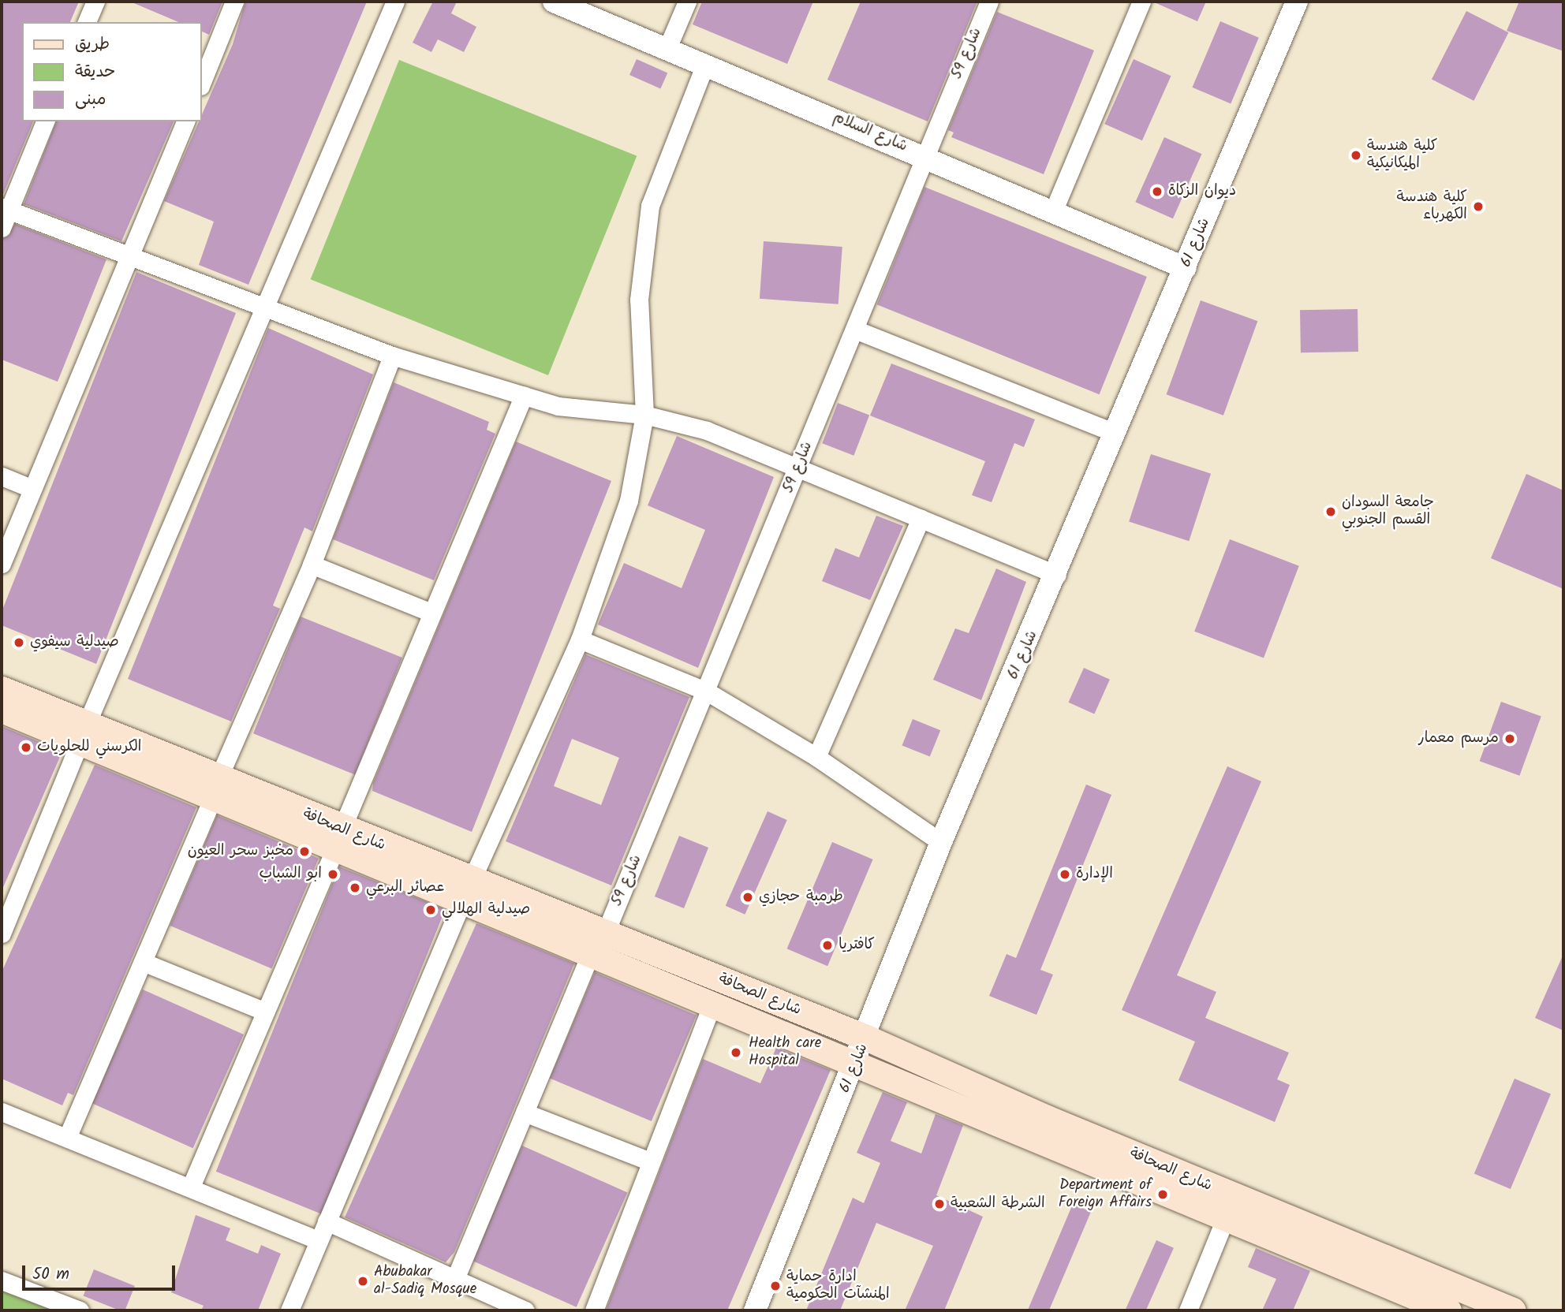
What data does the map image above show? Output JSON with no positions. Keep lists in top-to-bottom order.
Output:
{
  "streets": {
    "main road": ["شارع الصحافة"],
    "street": ["شارع 59", "شارع السلام", "شارع 61"]
  },
  "crossings": [
    ["شارع 59", "شارع السلام"],
    ["شارع 59", "شارع الصحافة"],
    ["شارع السلام", "شارع 61"],
    ["شارع 61", "شارع الصحافة"]
  ],
  "places": [
    "كلية هندسة الميكانيكية",
    "ديوان الزكاة",
    "كلية هندسة الكهرباء",
    "جامعة السودان القسم الجنوبي",
    "صيدلية سيفوي",
    "مرسم معمار",
    "الكرسني للحلويات",
    "مخبز سحر العيون",
    "ابو الشباب",
    "الإدارة",
    "عصائر البرعي",
    "طرمبة حجازي",
    "صيدلية الهلالي",
    "كافتريا",
    "Health care Hospital",
    "Department of Foreign Affairs",
    "الشرطة الشعبية",
    "Abubakar al-Sadiq Mosque",
    "ادارة حماية المنشآت الحكومية"
  ],
  "legend": ["طريق", "حديقة", "مبنى"],
  "scale_bar": "50 m"
}
